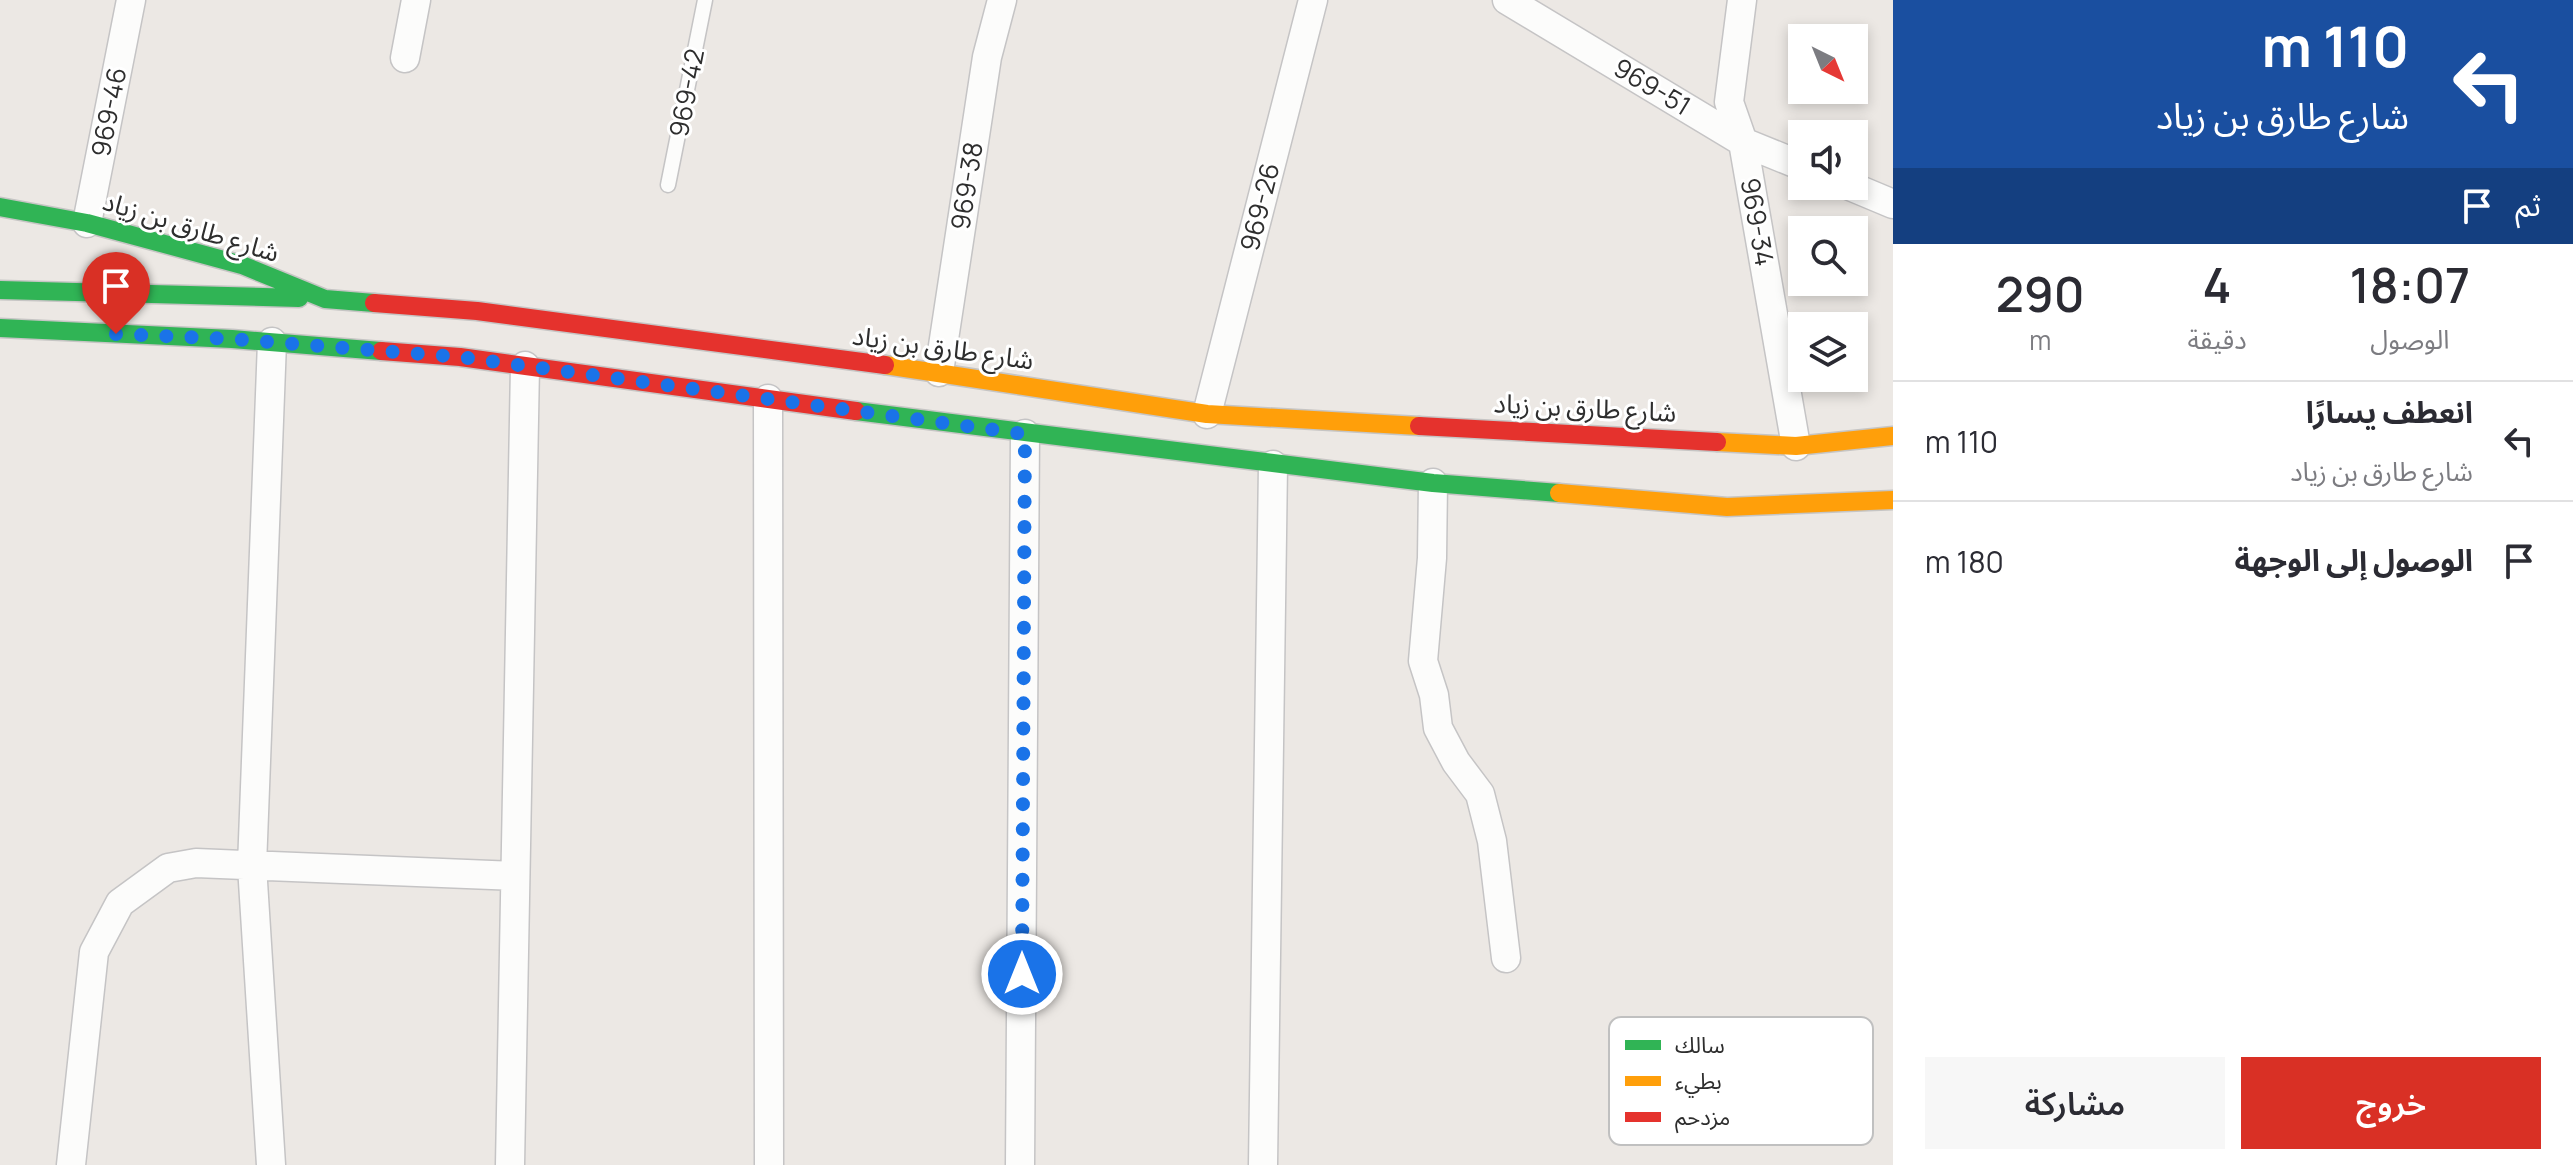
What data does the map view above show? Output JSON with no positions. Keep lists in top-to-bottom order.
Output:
{
  "streets": {
    "main road": ["شارع طارق بن زياد"],
    "street": [
      "969-51",
      "969-46",
      "969-38",
      "969-26",
      "969-34"
    ],
    "lane": ["969-42"]
  },
  "crossings": [
    ["969-51", "969-34"],
    ["969-46", "شارع طارق بن زياد"],
    ["969-38", "شارع طارق بن زياد"],
    ["969-26", "شارع طارق بن زياد"],
    ["969-34", "شارع طارق بن زياد"]
  ],
  "legend": ["سالك", "بطيء", "مزدحم"],
  "north": "bottom right",
  "page": {
    "turn": ["110 m", "شارع طارق بن زياد"],
    "then": "ثم",
    "eta": [
      "18:07",
      "الوصول",
      "4",
      "دقيقة",
      "290",
      "m"
    ],
    "list": [
      {
        "name": "انعطف يسارًا",
        "note": "شارع طارق بن زياد",
        "value": "110 m"
      },
      {
        "name": "الوصول إلى الوجهة",
        "value": "180 m"
      }
    ],
    "buttons": ["خروج", "مشاركة"]
  }
}
